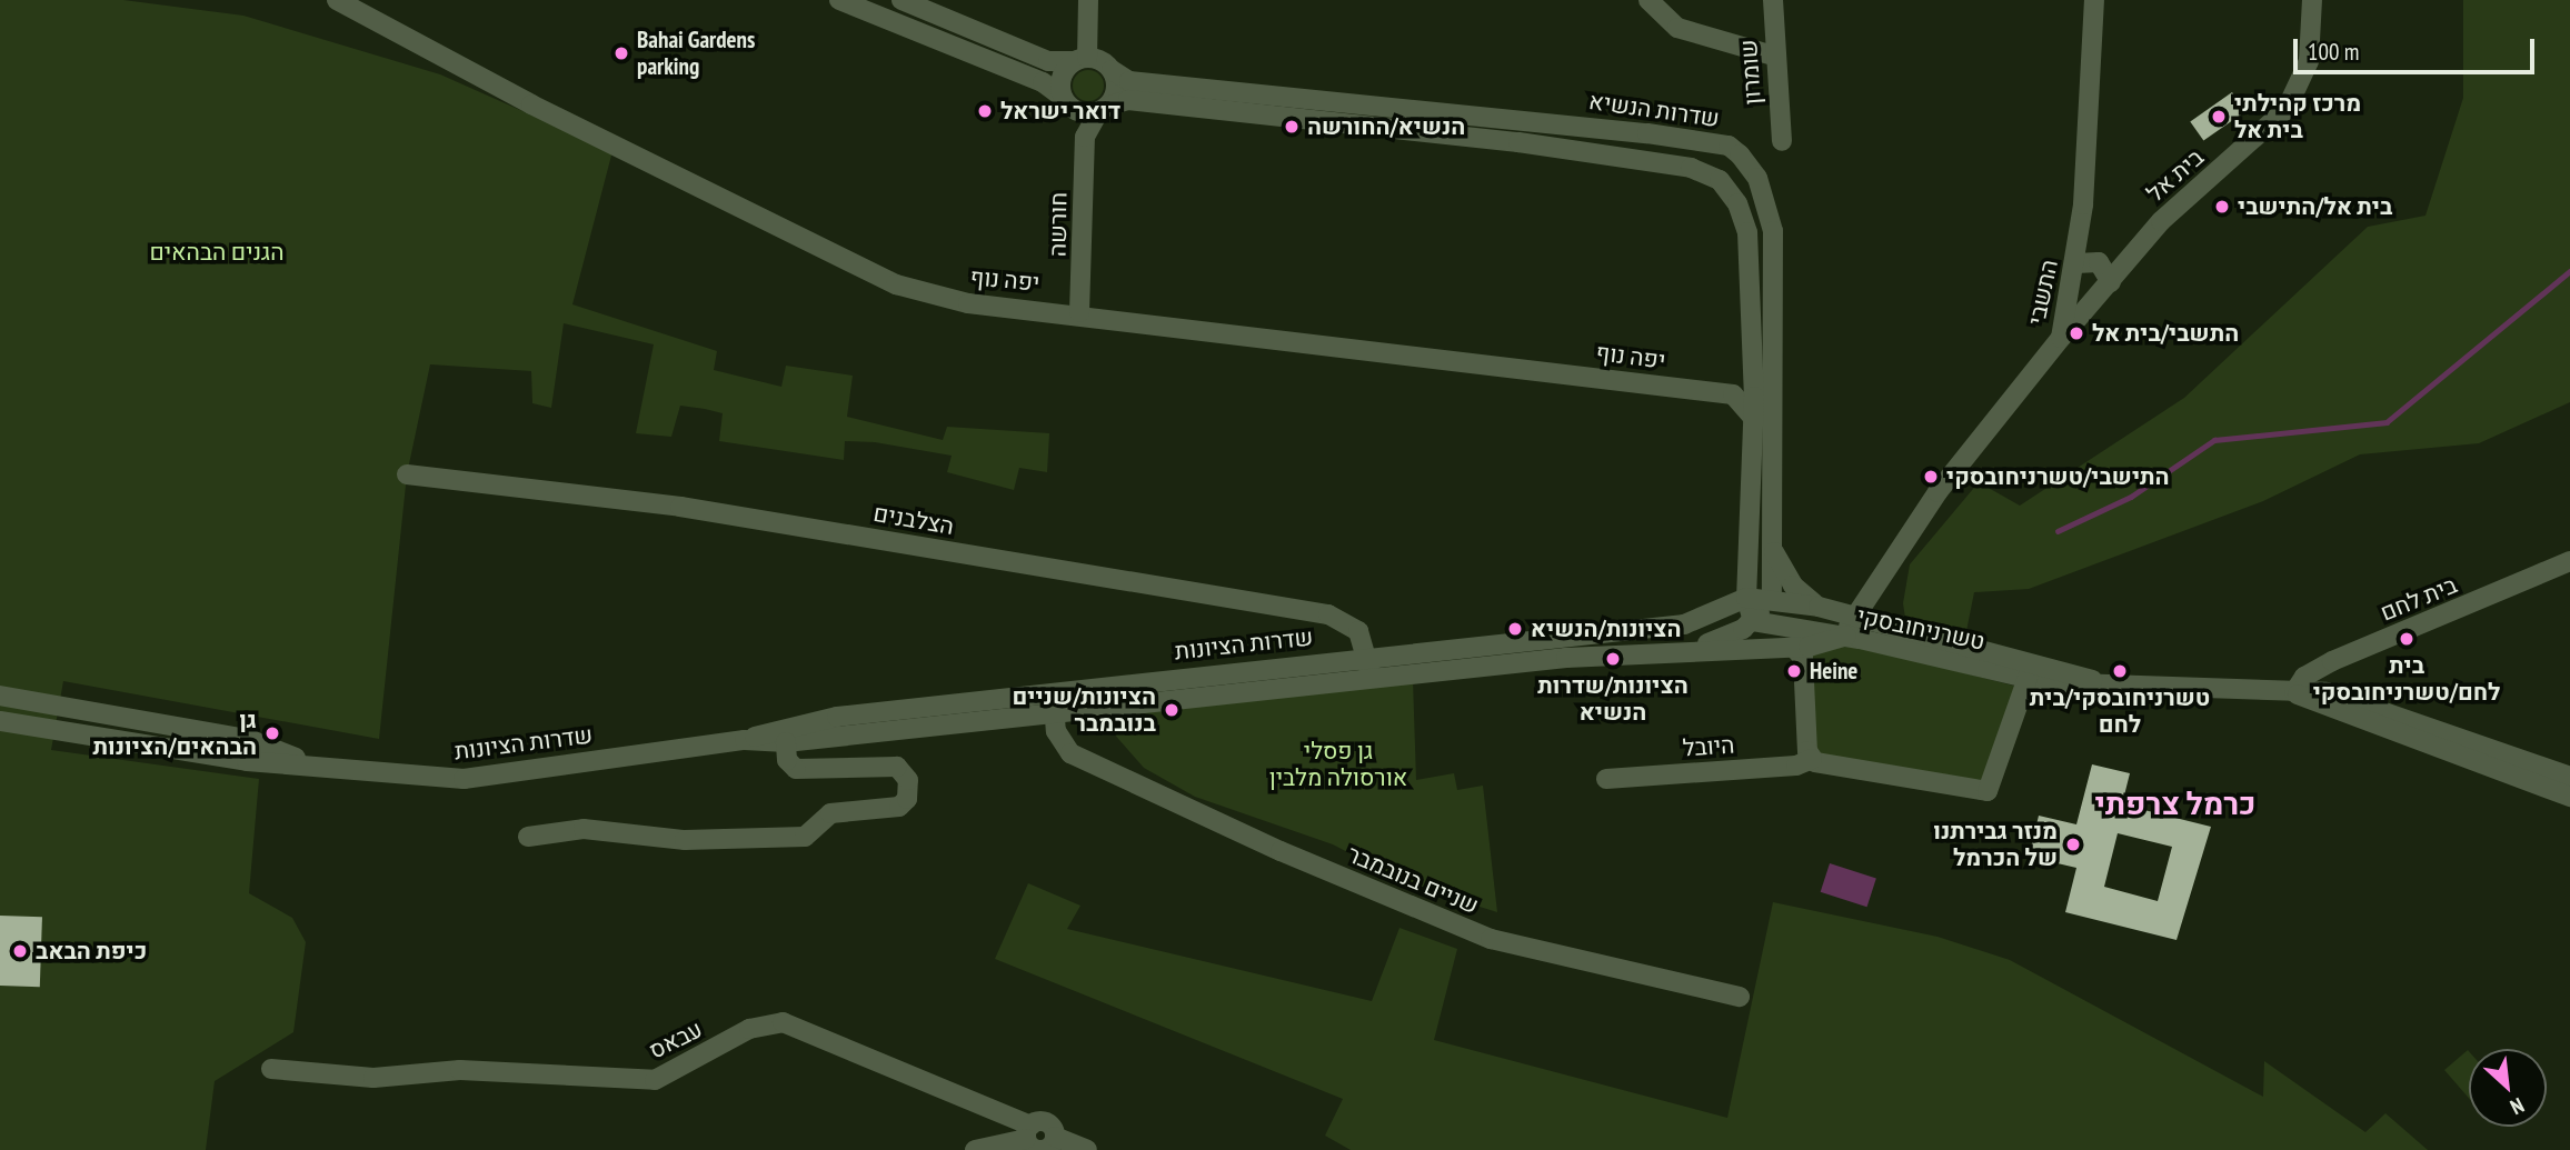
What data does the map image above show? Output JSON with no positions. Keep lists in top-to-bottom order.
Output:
{
  "streets": {
    "street": [
      "שומרון",
      "שדרות הנשיא",
      "בית אל",
      "חורשה",
      "יפה נוף",
      "התשבי",
      "הצלבנים",
      "בית לחם",
      "טשרניחובסקי",
      "שדרות הציונות",
      "היובל",
      "שניים בנובמבר",
      "עבאס"
    ]
  },
  "crossings": [
    ["שדרות הנשיא", "חורשה"],
    ["שדרות הנשיא", "טשרניחובסקי"],
    ["בית אל", "התשבי"],
    ["חורשה", "יפה נוף"],
    ["התשבי", "טשרניחובסקי"],
    ["הצלבנים", "שדרות הציונות"],
    ["בית לחם", "טשרניחובסקי"],
    ["טשרניחובסקי", "שדרות הציונות"],
    ["שדרות הציונות", "שניים בנובמבר"]
  ],
  "districts": ["כרמל צרפתי"],
  "parks": ["הגנים הבהאים", "גן פסלי אורסולה מלבין"],
  "places": [
    "Bahai Gardens parking",
    "דואר ישראל",
    "מרכז קהילתי בית אל",
    "הנשיא/החורשה",
    "בית אל/התישבי",
    "התשבי/בית אל",
    "התישבי/טשרניחובסקי",
    "הציונות/הנשיא",
    "בית לחם/טשרניחובסקי",
    "הציונות/שדרות הנשיא",
    "Heine",
    "טשרניחובסקי/בית לחם",
    "הציונות/שניים בנובמבר",
    "גן הבהאים/הציונות",
    "מנזר גבירתנו של הכרמל",
    "כיפת הבאב"
  ],
  "scale_bar": "100 m",
  "north": "bottom right"
}
